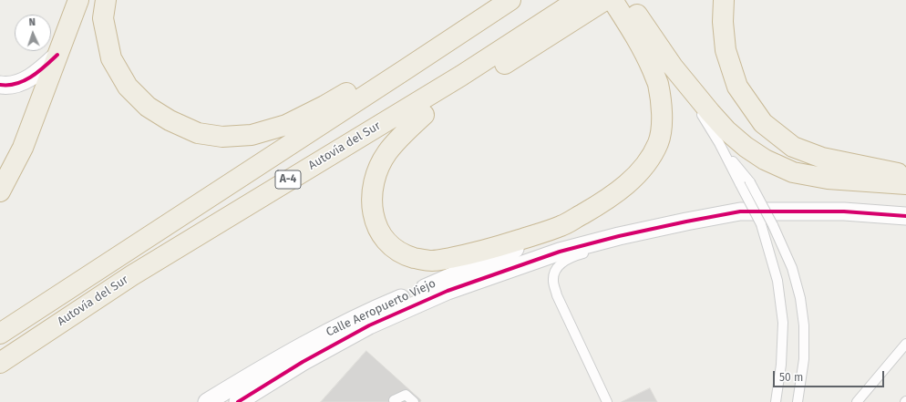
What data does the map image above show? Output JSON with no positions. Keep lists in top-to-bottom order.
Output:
{
  "streets": {
    "highway": ["Autovía del Sur", "A-4"],
    "street": ["Calle Aeropuerto Viejo"]
  },
  "scale_bar": "50 m",
  "north": "top"
}
